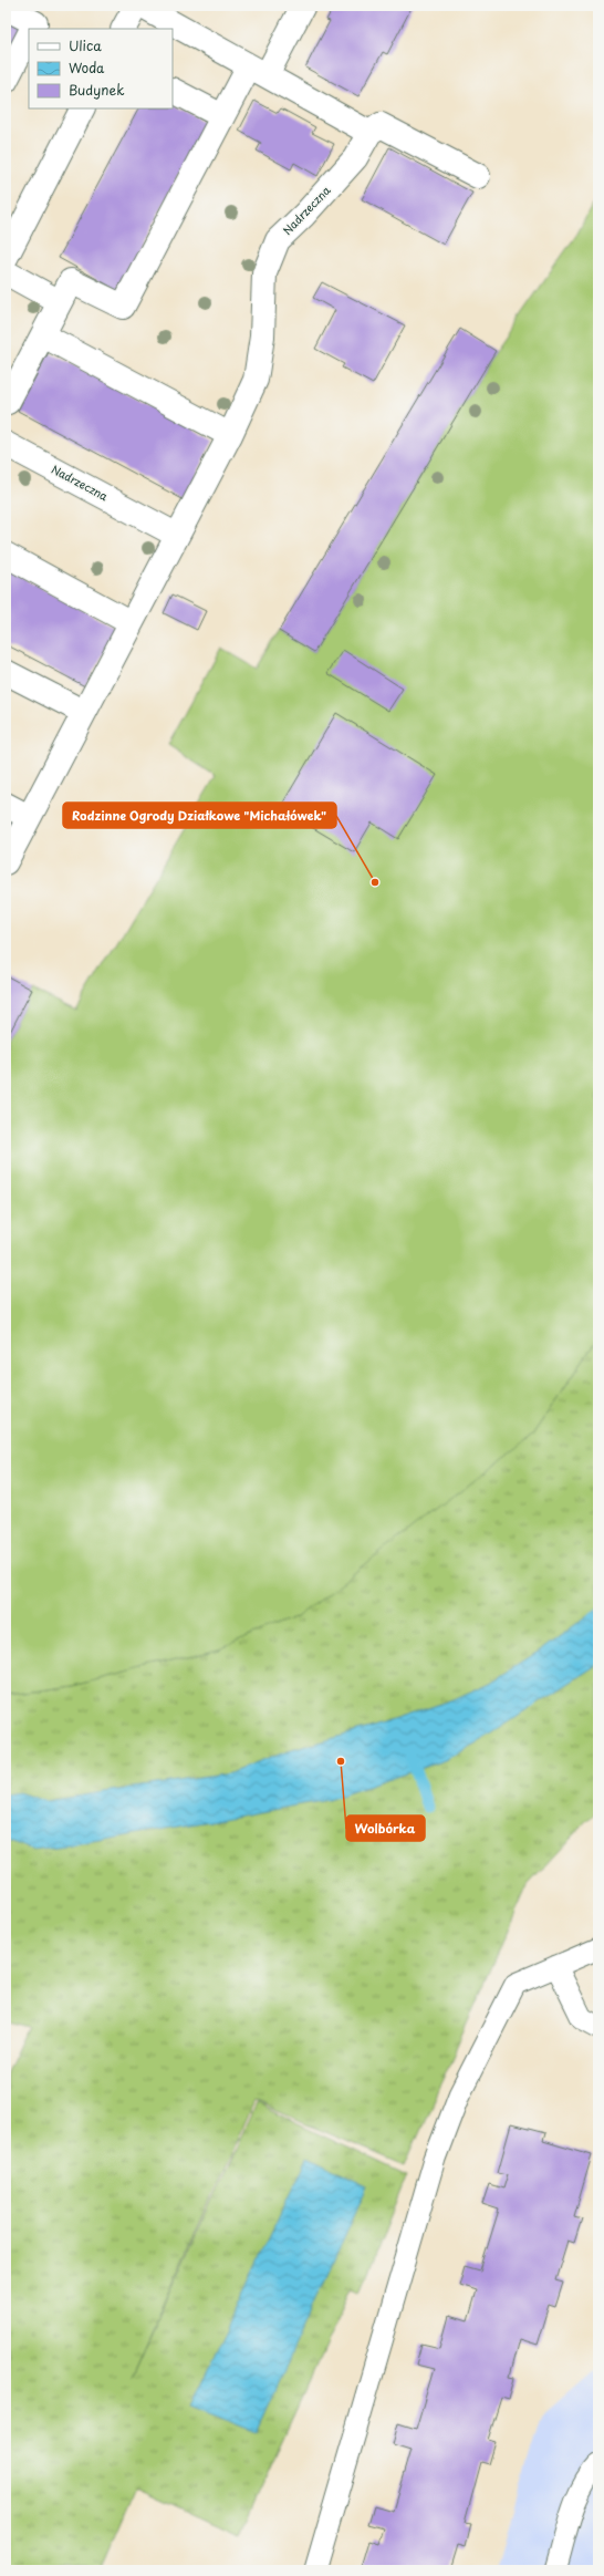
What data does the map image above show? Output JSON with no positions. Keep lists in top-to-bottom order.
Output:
{
  "streets": {
    "street": ["Nadrzeczna"]
  },
  "places": ["Rodzinne Ogrody Działkowe \"Michałówek\"", "Wolbórka"],
  "legend": ["Ulica", "Woda", "Budynek"]
}
